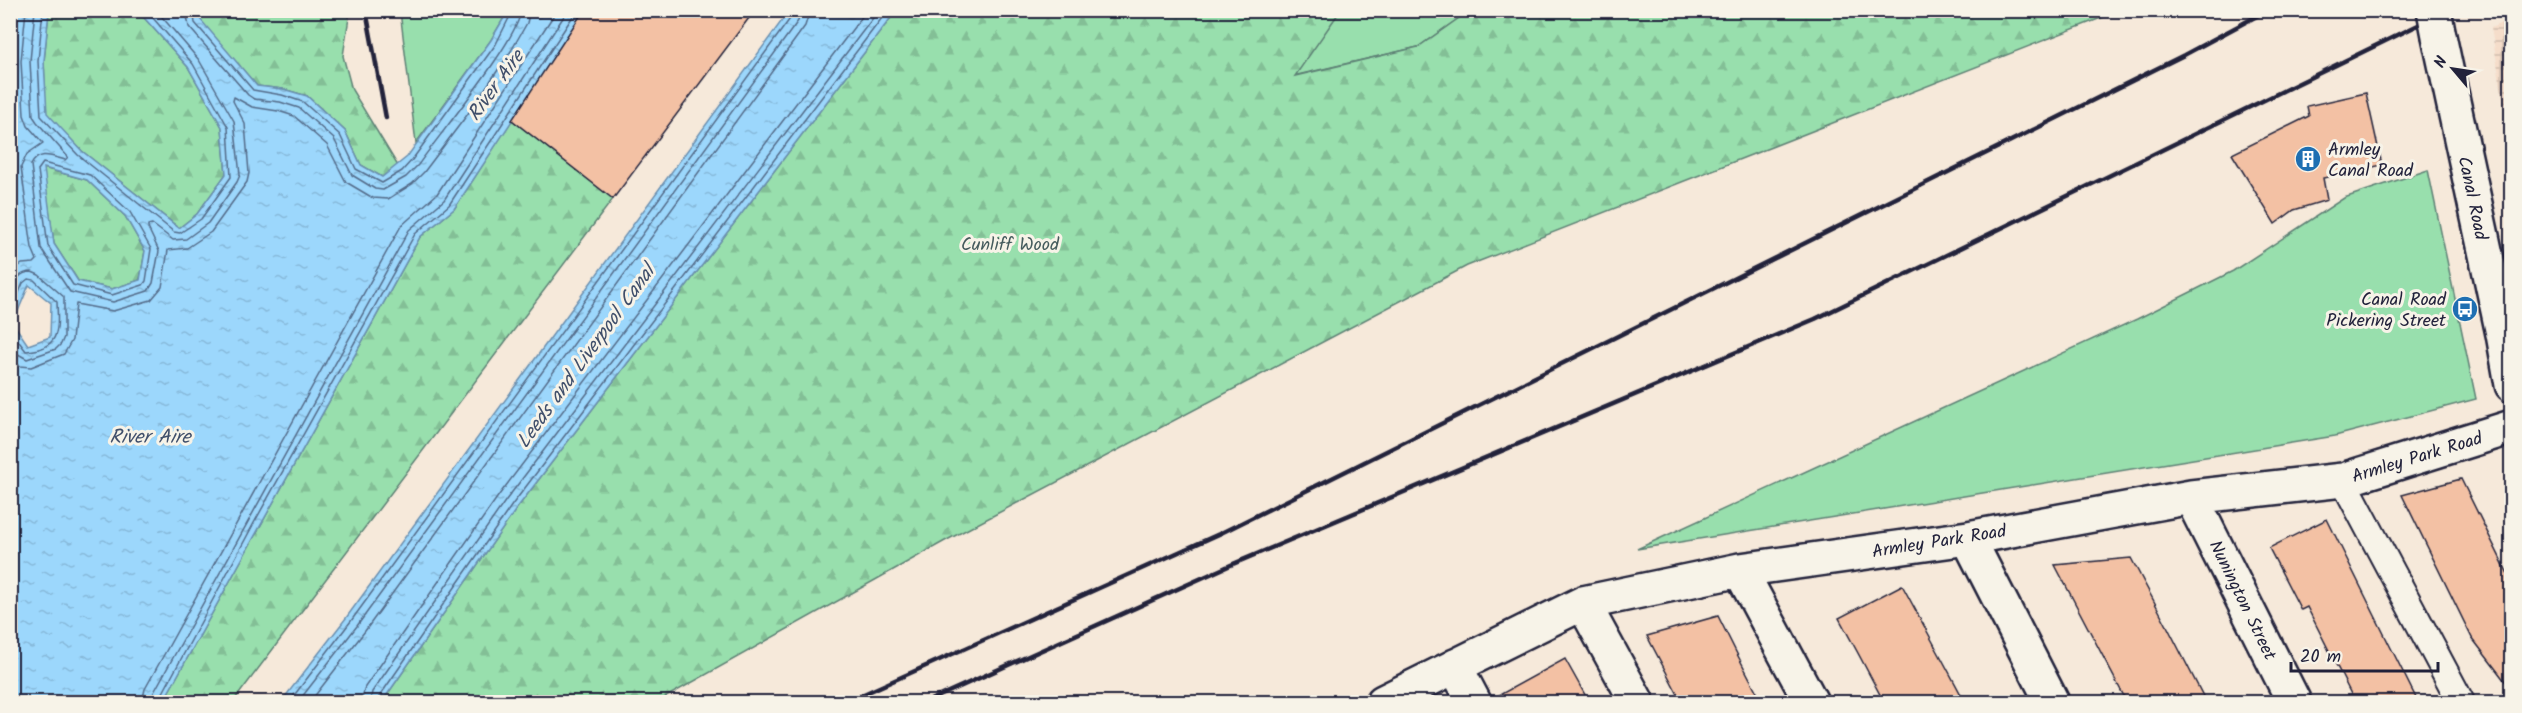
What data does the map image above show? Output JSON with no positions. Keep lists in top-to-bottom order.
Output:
{
  "streets": {
    "street": ["Canal Road", "Armley Park Road", "Nunington Street"]
  },
  "crossings": [
    ["Armley Park Road", "Nunington Street"]
  ],
  "water": ["River Aire", "Leeds and Liverpool Canal"],
  "parks": ["Cunliff Wood"],
  "places": {
    "building": ["Armley Canal Road"],
    "bus stop": ["Canal Road Pickering Street"]
  },
  "scale_bar": "20 m",
  "north": "top left"
}
